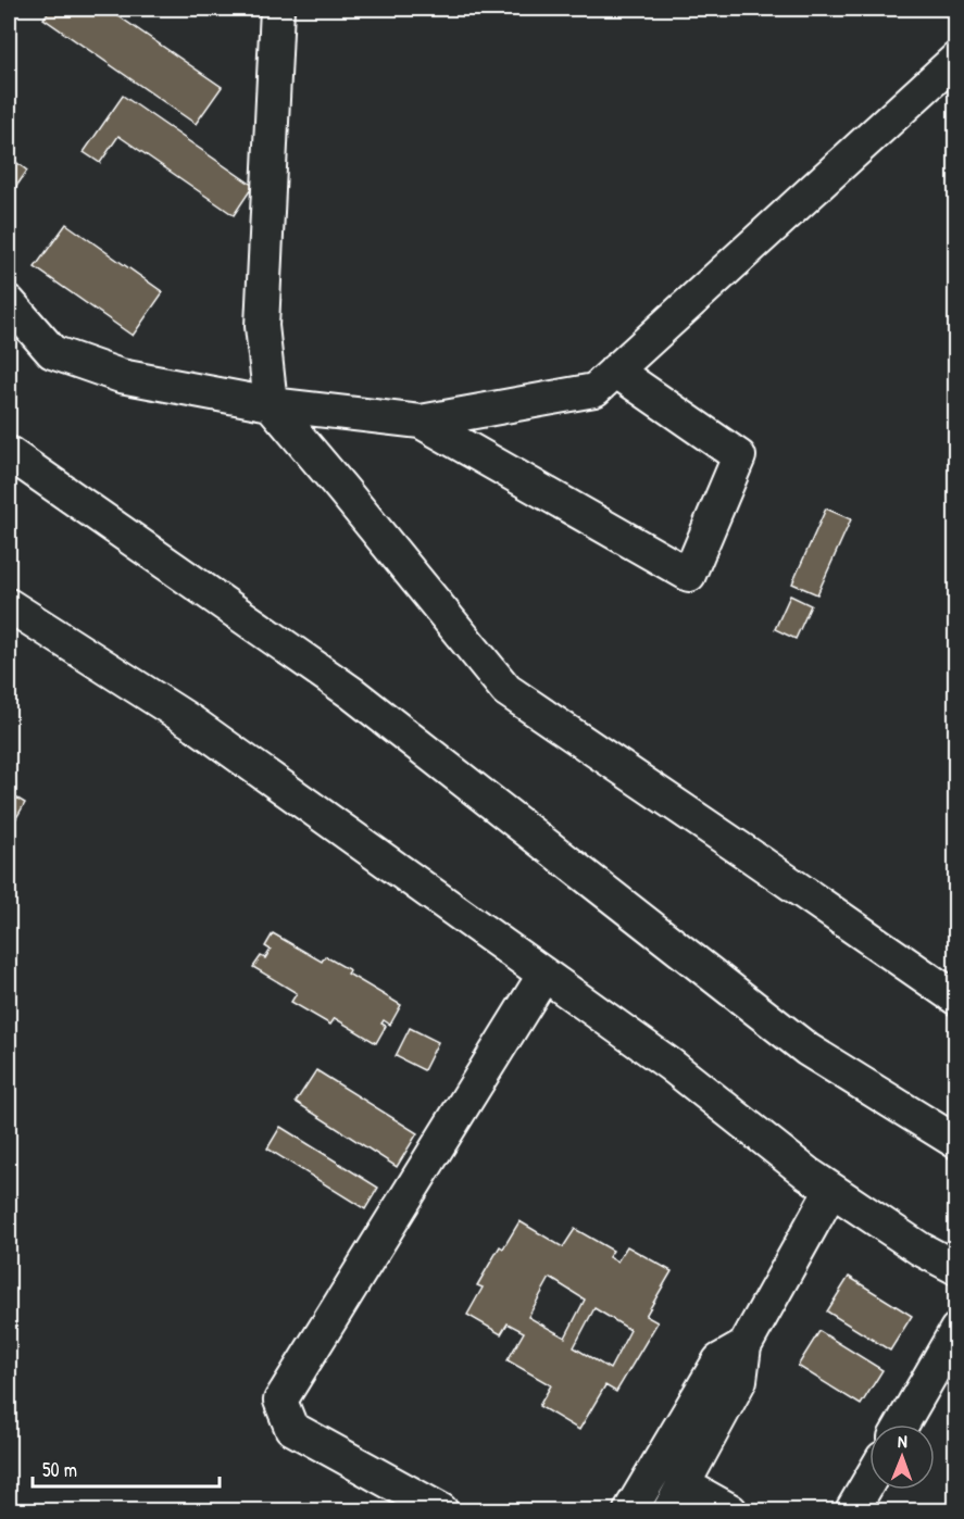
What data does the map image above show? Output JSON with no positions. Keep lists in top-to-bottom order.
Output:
{
  "scale_bar": "50 m",
  "north": "top"
}
